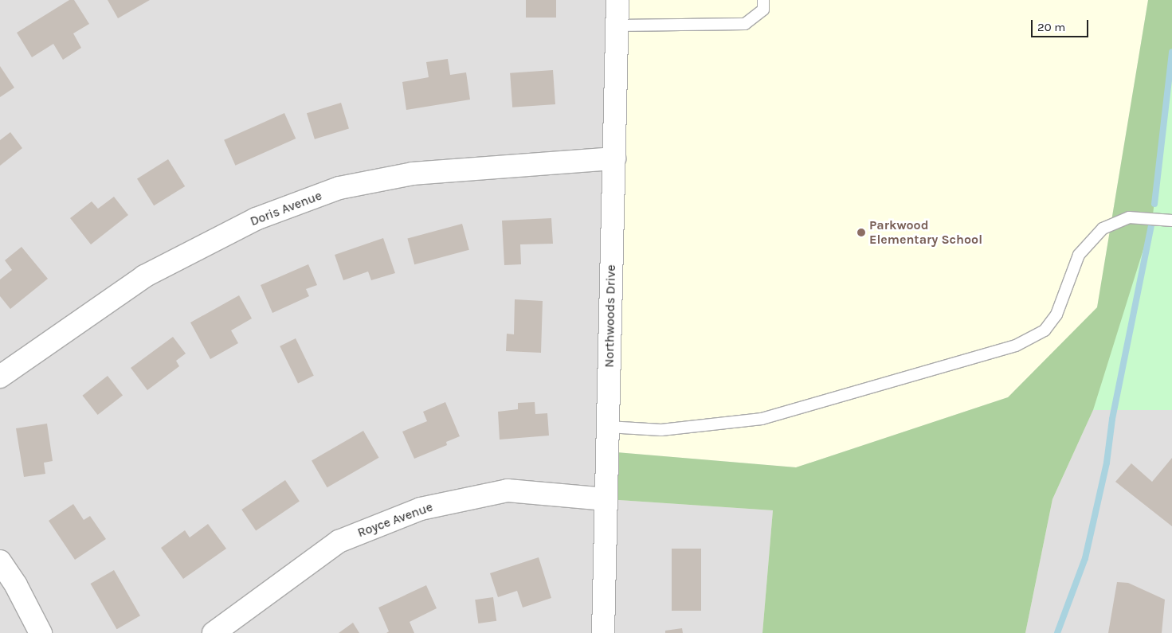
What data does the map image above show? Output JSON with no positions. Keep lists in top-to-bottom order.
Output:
{
  "streets": {
    "street": ["Doris Avenue", "Northwoods Drive", "Royce Avenue"]
  },
  "crossings": [
    ["Doris Avenue", "Northwoods Drive"],
    ["Northwoods Drive", "Royce Avenue"]
  ],
  "places": ["Parkwood Elementary School"],
  "scale_bar": "20 m"
}
